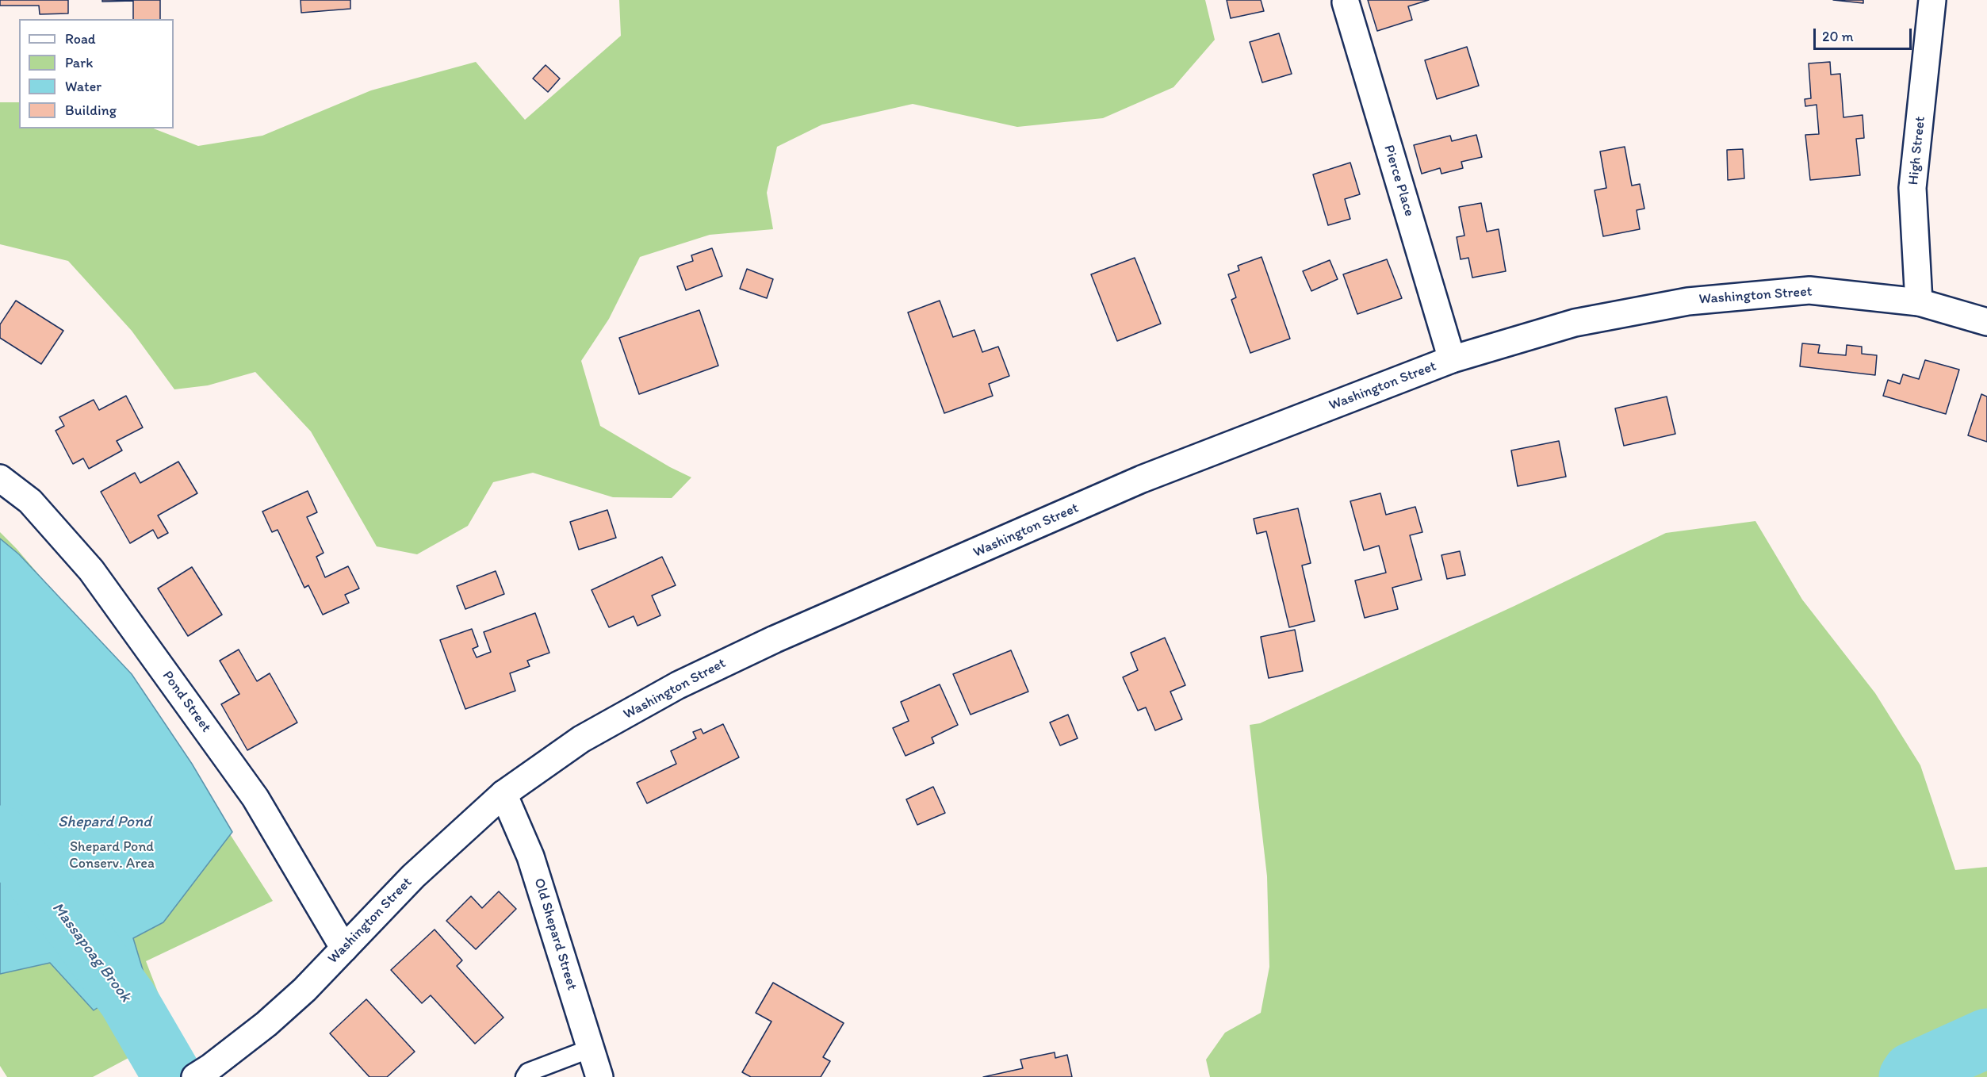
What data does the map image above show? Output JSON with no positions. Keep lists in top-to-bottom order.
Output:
{
  "streets": {
    "main road": [
      "High Street",
      "Pierce Place",
      "Washington Street",
      "Pond Street",
      "Old Shepard Street"
    ]
  },
  "crossings": [
    ["High Street", "Washington Street"],
    ["Pierce Place", "Washington Street"],
    ["Washington Street", "Pond Street"],
    ["Washington Street", "Old Shepard Street"]
  ],
  "water": ["Shepard Pond", "Massapoag Brook"],
  "parks": ["Shepard Pond Conserv. Area"],
  "legend": [
    "Road",
    "Park",
    "Water",
    "Building"
  ],
  "scale_bar": "20 m"
}
